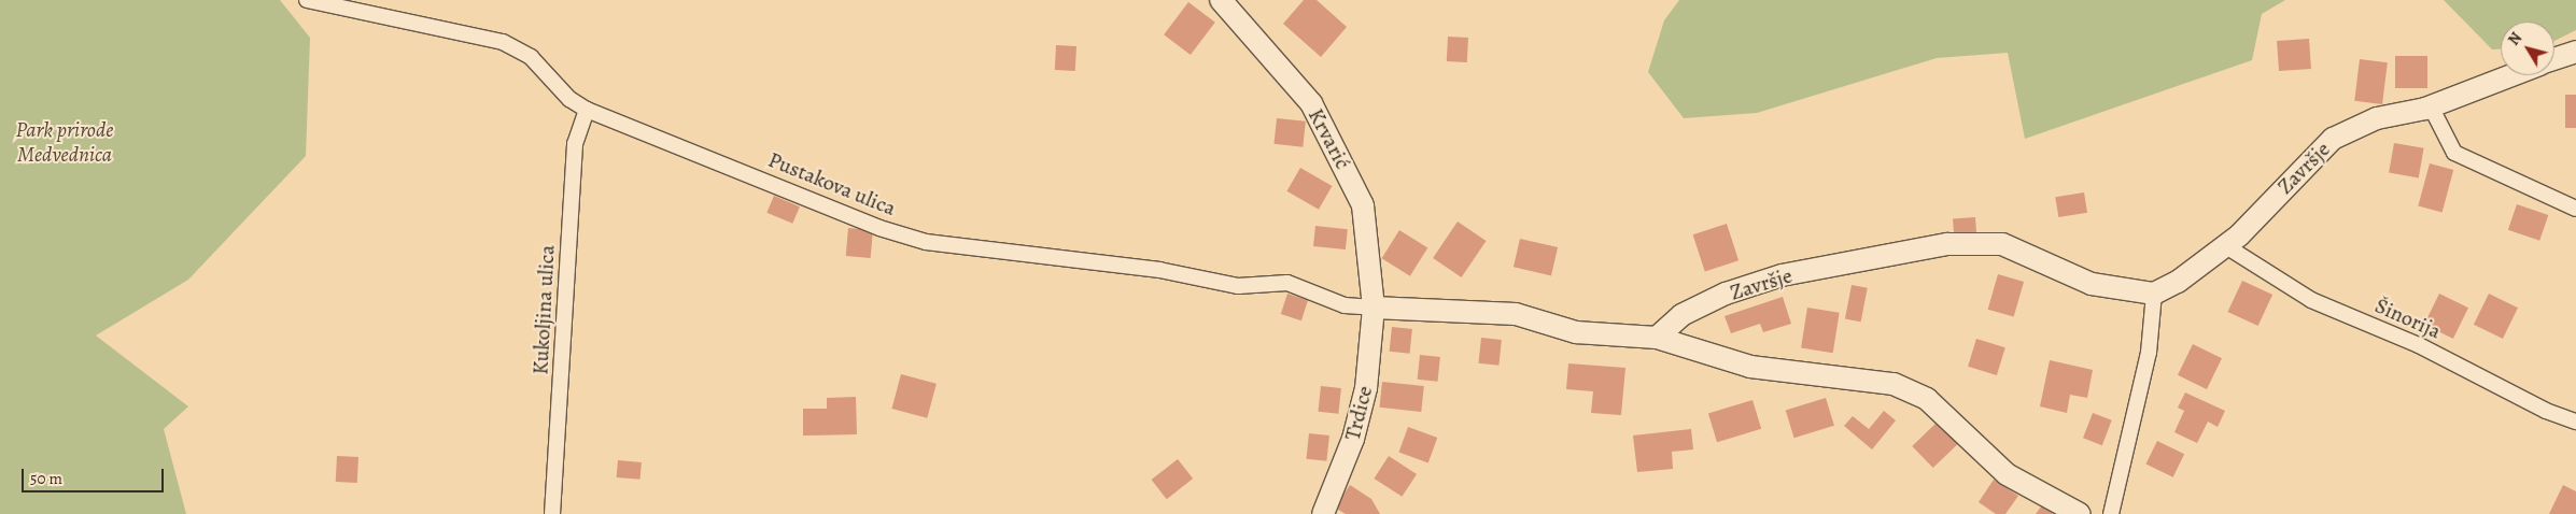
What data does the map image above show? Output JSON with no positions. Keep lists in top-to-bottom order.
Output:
{
  "streets": {
    "street": [
      "Krvarić",
      "Završje",
      "Pustakova ulica",
      "Kukoljina ulica",
      "Šinorija",
      "Trdice"
    ]
  },
  "crossings": [
    ["Krvarić", "Pustakova ulica"],
    ["Krvarić", "Trdice"],
    ["Završje", "Šinorija"],
    ["Pustakova ulica", "Kukoljina ulica"],
    ["Pustakova ulica", "Trdice"]
  ],
  "parks": ["Park prirode Medvednica"],
  "scale_bar": "50 m",
  "north": "top left"
}
